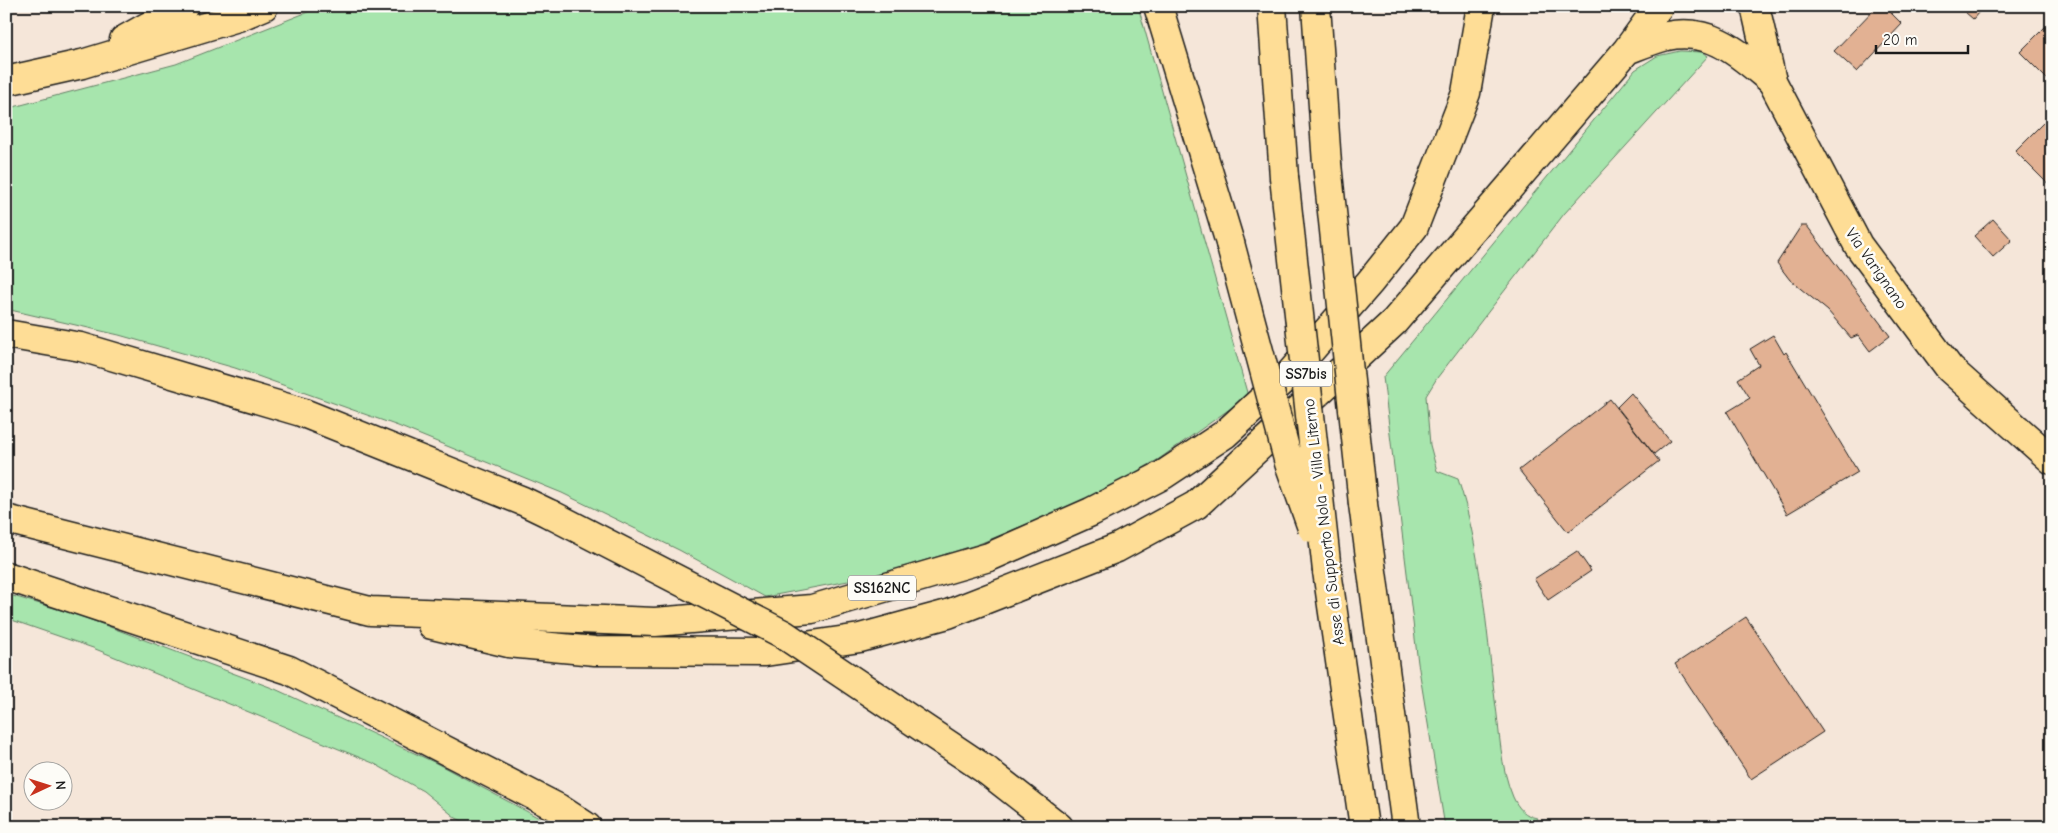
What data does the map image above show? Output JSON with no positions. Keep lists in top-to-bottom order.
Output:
{
  "streets": {
    "main road": [
      "Via Varignano",
      "SS7bis",
      "Asse di Supporto Nola - Villa Literno",
      "SS162NC"
    ]
  },
  "scale_bar": "20 m",
  "north": "right"
}
